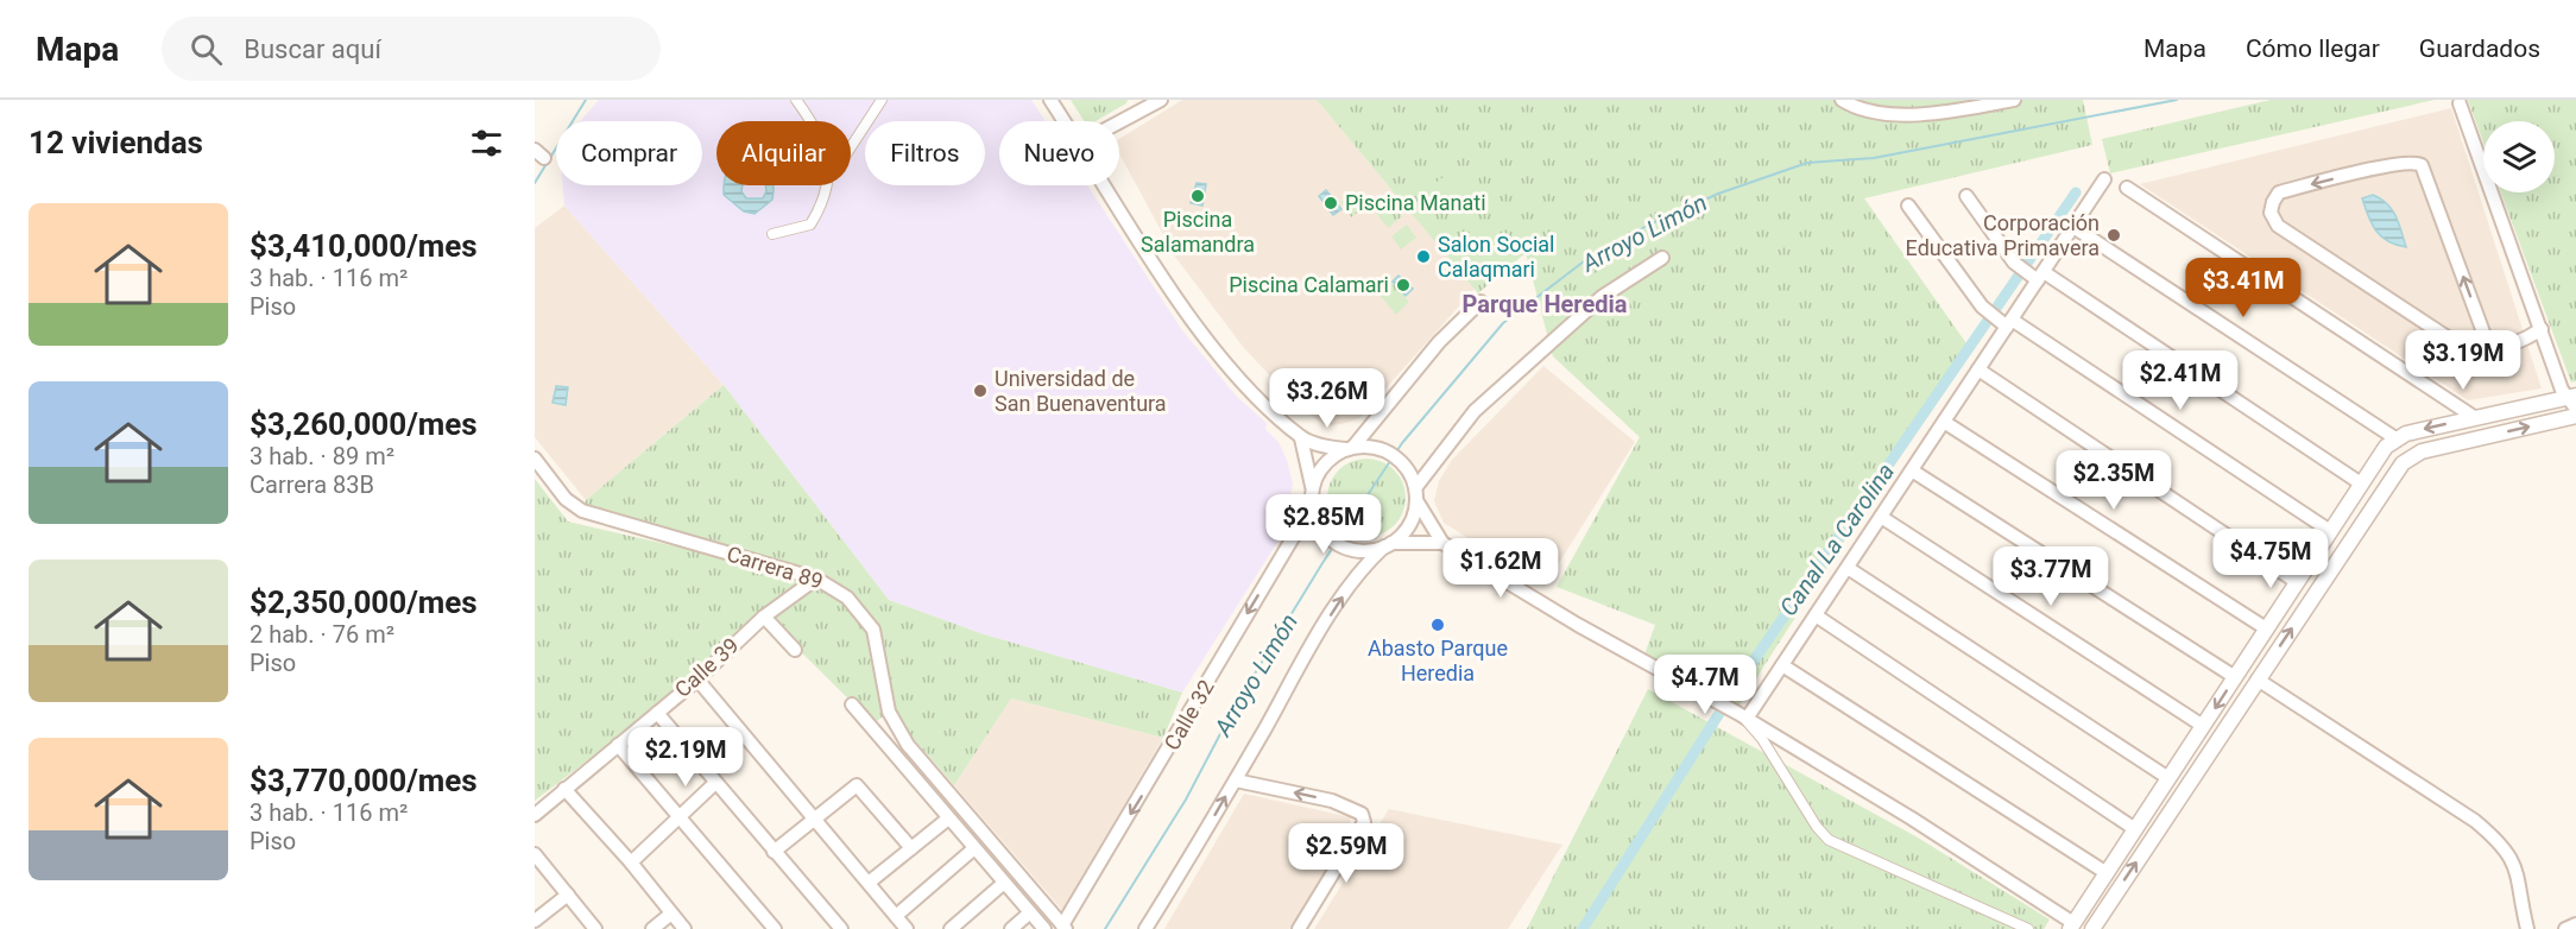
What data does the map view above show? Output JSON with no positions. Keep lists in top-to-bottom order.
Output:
{
  "streets": {
    "street": ["Carrera 89", "Calle 39", "Calle 32"]
  },
  "crossings": [
    ["Carrera 89", "Calle 39"],
    ["Carrera 89", "Calle 32"]
  ],
  "districts": ["Parque Heredia"],
  "water": ["Arroyo Limón", "Canal La Carolina"],
  "places": [
    "Piscina Salamandra",
    "Piscina Manati",
    "Corporación Educativa Primavera",
    "Salon Social Calaqmari",
    "Piscina Calamari",
    "Universidad de San Buenaventura",
    "Abasto Parque Heredia"
  ],
  "page": {
    "header": "Mapa",
    "search": "Buscar aquí",
    "nav": ["Mapa", "Cómo llegar", "Guardados"],
    "heading": "12 viviendas",
    "chip": [
      "Comprar",
      "Alquilar",
      "Filtros",
      "Nuevo"
    ],
    "list": [
      {
        "name": "$3,410,000/mes",
        "note": "3 hab. · 116 m² · Piso"
      },
      {
        "name": "$3,260,000/mes",
        "note": "3 hab. · 89 m² · Carrera 83B"
      },
      {
        "name": "$2,350,000/mes",
        "note": "2 hab. · 76 m² · Piso"
      },
      {
        "name": "$3,770,000/mes",
        "note": "3 hab. · 116 m² · Piso"
      }
    ],
    "price": [
      "$3.41M",
      "$3.19M",
      "$2.41M",
      "$3.26M",
      "$2.35M",
      "$2.85M",
      "$4.75M",
      "$1.62M",
      "$3.77M",
      "$4.7M",
      "$2.19M",
      "$2.59M"
    ]
  }
}
